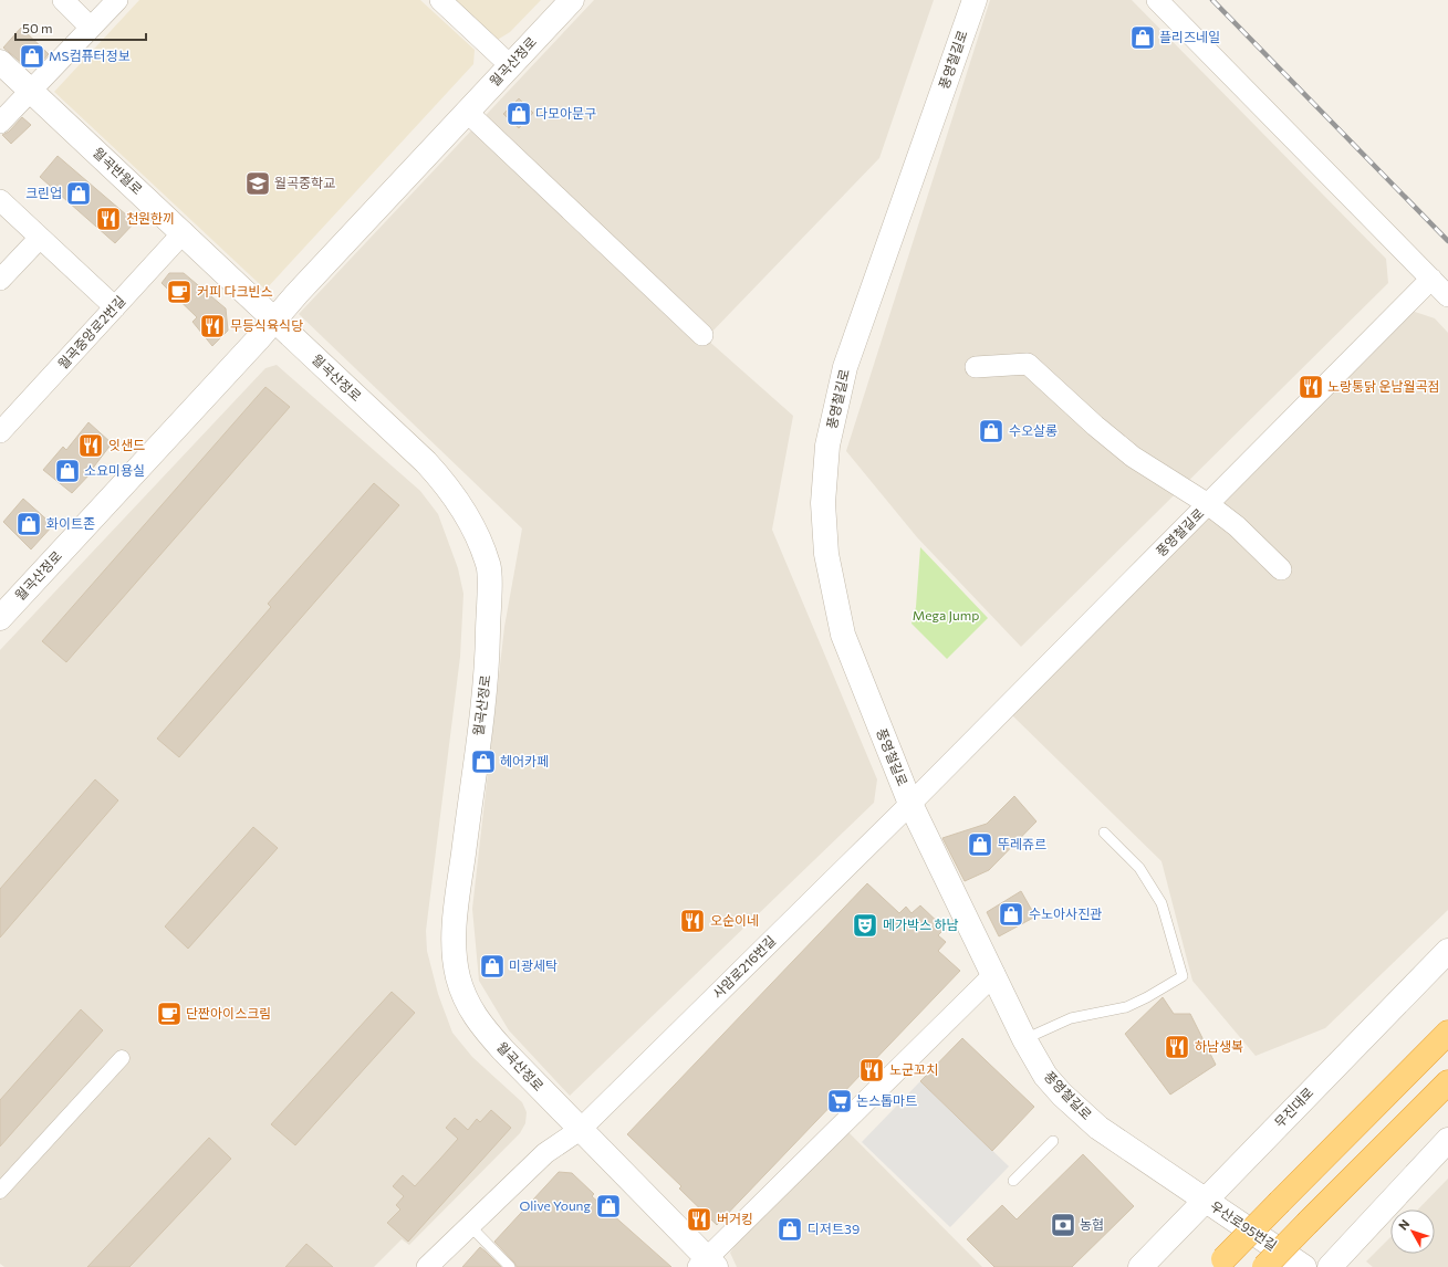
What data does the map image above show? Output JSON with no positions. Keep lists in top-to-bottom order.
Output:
{
  "streets": {
    "street": [
      "풍영철길로",
      "월곡산정로",
      "월곡반월로",
      "월곡중앙로2번길",
      "사암로216번길",
      "무진대로",
      "우산로95번길"
    ]
  },
  "crossings": [
    ["풍영철길로", "사암로216번길"],
    ["풍영철길로", "무진대로"],
    ["풍영철길로", "우산로95번길"],
    ["월곡산정로", "월곡반월로"],
    ["월곡산정로", "사암로216번길"],
    ["월곡반월로", "월곡중앙로2번길"],
    ["무진대로", "우산로95번길"]
  ],
  "parks": ["Mega Jump"],
  "places": {
    "shop": [
      "플리즈네일",
      "MS컴퓨터정보",
      "다모아문구",
      "크린업",
      "수오살롱",
      "소요미용실",
      "화이트존",
      "헤어카페",
      "뚜레쥬르",
      "수노아사진관",
      "미광세탁",
      "Olive Young",
      "디저트39"
    ],
    "school or university": ["월곡중학교"],
    "restaurant": [
      "천원한끼",
      "무등식육식당",
      "노랑통닭 운남월곡점",
      "잇샌드",
      "오순이네",
      "하남생복",
      "노군꼬치",
      "버거킹"
    ],
    "cafe": ["커피 다크빈스", "단짠아이스크림"],
    "theatre": ["메가박스 하남"],
    "supermarket": ["논스톱마트"],
    "bank": ["농협"]
  },
  "scale_bar": "50 m",
  "north": "top left"
}
